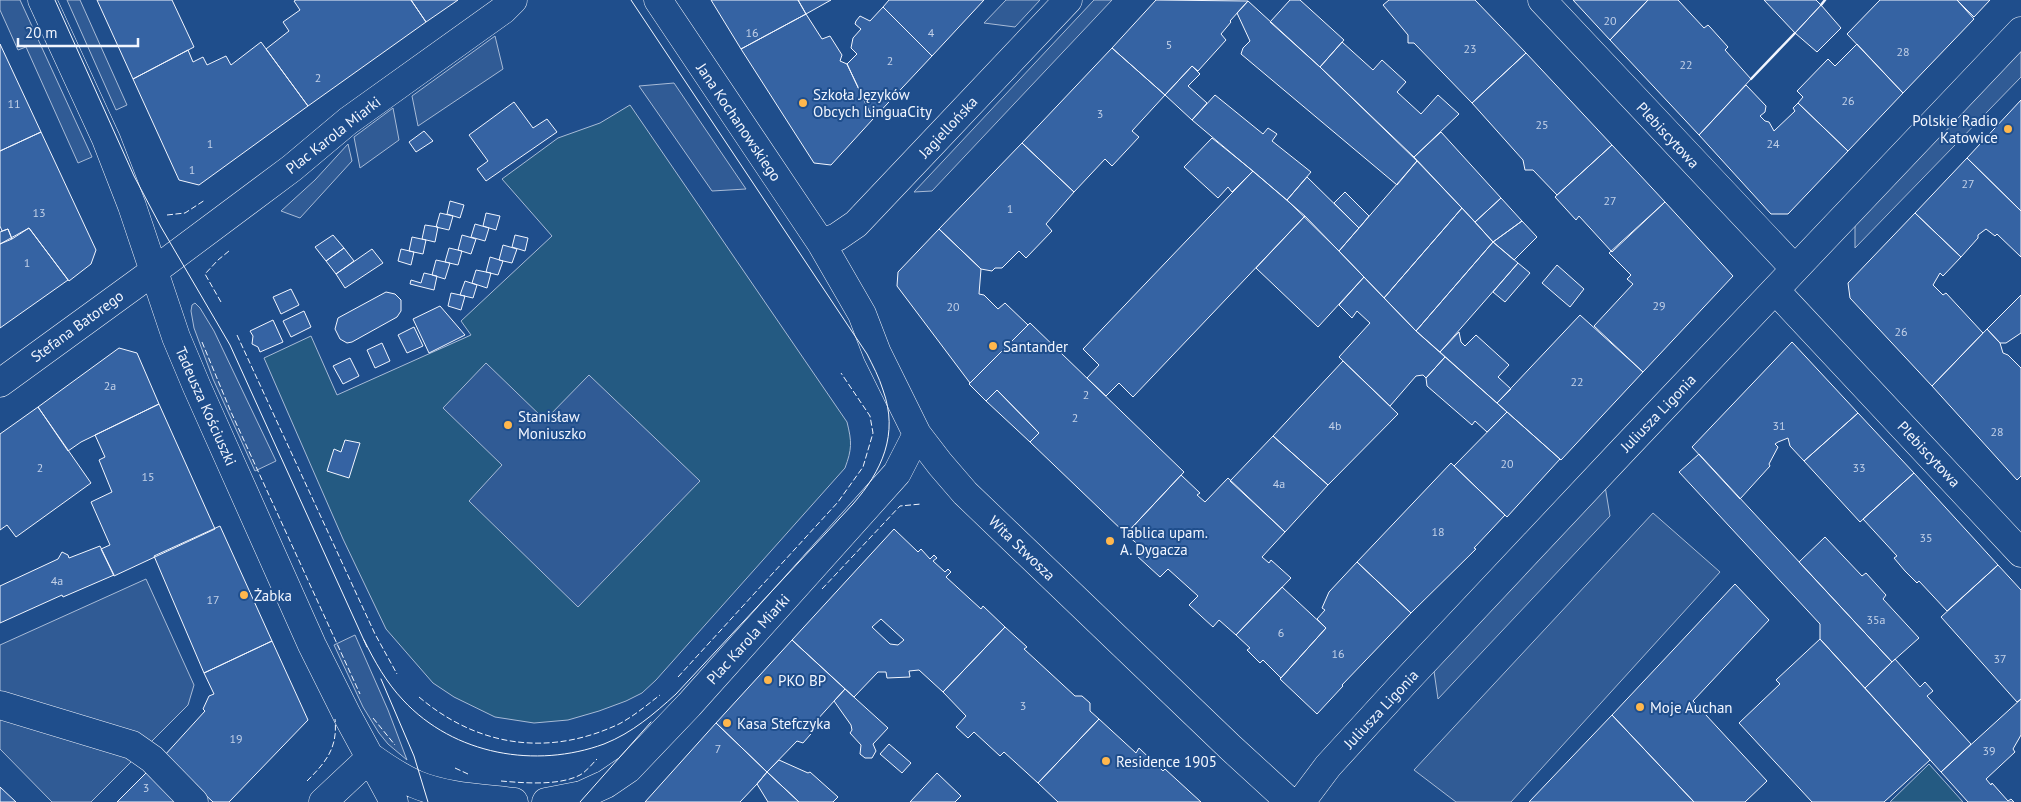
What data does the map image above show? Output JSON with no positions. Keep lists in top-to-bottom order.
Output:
{
  "streets": {
    "street": [
      "Jana Kochanowskiego",
      "Jagiellońska",
      "Plac Karola Miarki",
      "Plebiscytowa",
      "Stefana Batorego",
      "Tadeusza Kościuszki",
      "Juliusza Ligonia",
      "Wita Stwosza"
    ]
  },
  "crossings": [
    ["Jana Kochanowskiego", "Jagiellońska"],
    ["Jana Kochanowskiego", "Wita Stwosza"],
    ["Jagiellońska", "Wita Stwosza"],
    ["Plac Karola Miarki", "Stefana Batorego"],
    ["Plac Karola Miarki", "Tadeusza Kościuszki"],
    ["Plac Karola Miarki", "Wita Stwosza"],
    ["Plebiscytowa", "Juliusza Ligonia"],
    ["Stefana Batorego", "Tadeusza Kościuszki"]
  ],
  "places": [
    "Szkoła Języków Obcych LinguaCity",
    "Polskie Radio Katowice",
    "Santander",
    "Stanisław Moniuszko",
    "Tablica upam. A. Dygacza",
    "Żabka",
    "PKO BP",
    "Moje Auchan",
    "Kasa Stefczyka",
    "Residence 1905"
  ],
  "house_numbers": [
    "20",
    "16",
    "4",
    "5",
    "23",
    "28",
    "2",
    "22",
    "2",
    "26",
    "11",
    "3",
    "25",
    "1",
    "24",
    "1",
    "27",
    "27",
    "1",
    "13",
    "1",
    "29",
    "20",
    "26",
    "22",
    "2a",
    "2",
    "2",
    "4b",
    "31",
    "28",
    "20",
    "2",
    "33",
    "15",
    "4a",
    "18",
    "35",
    "4a",
    "17",
    "35a",
    "6",
    "16",
    "37",
    "3",
    "19",
    "7",
    "39",
    "3"
  ],
  "scale_bar": "20 m"
}
